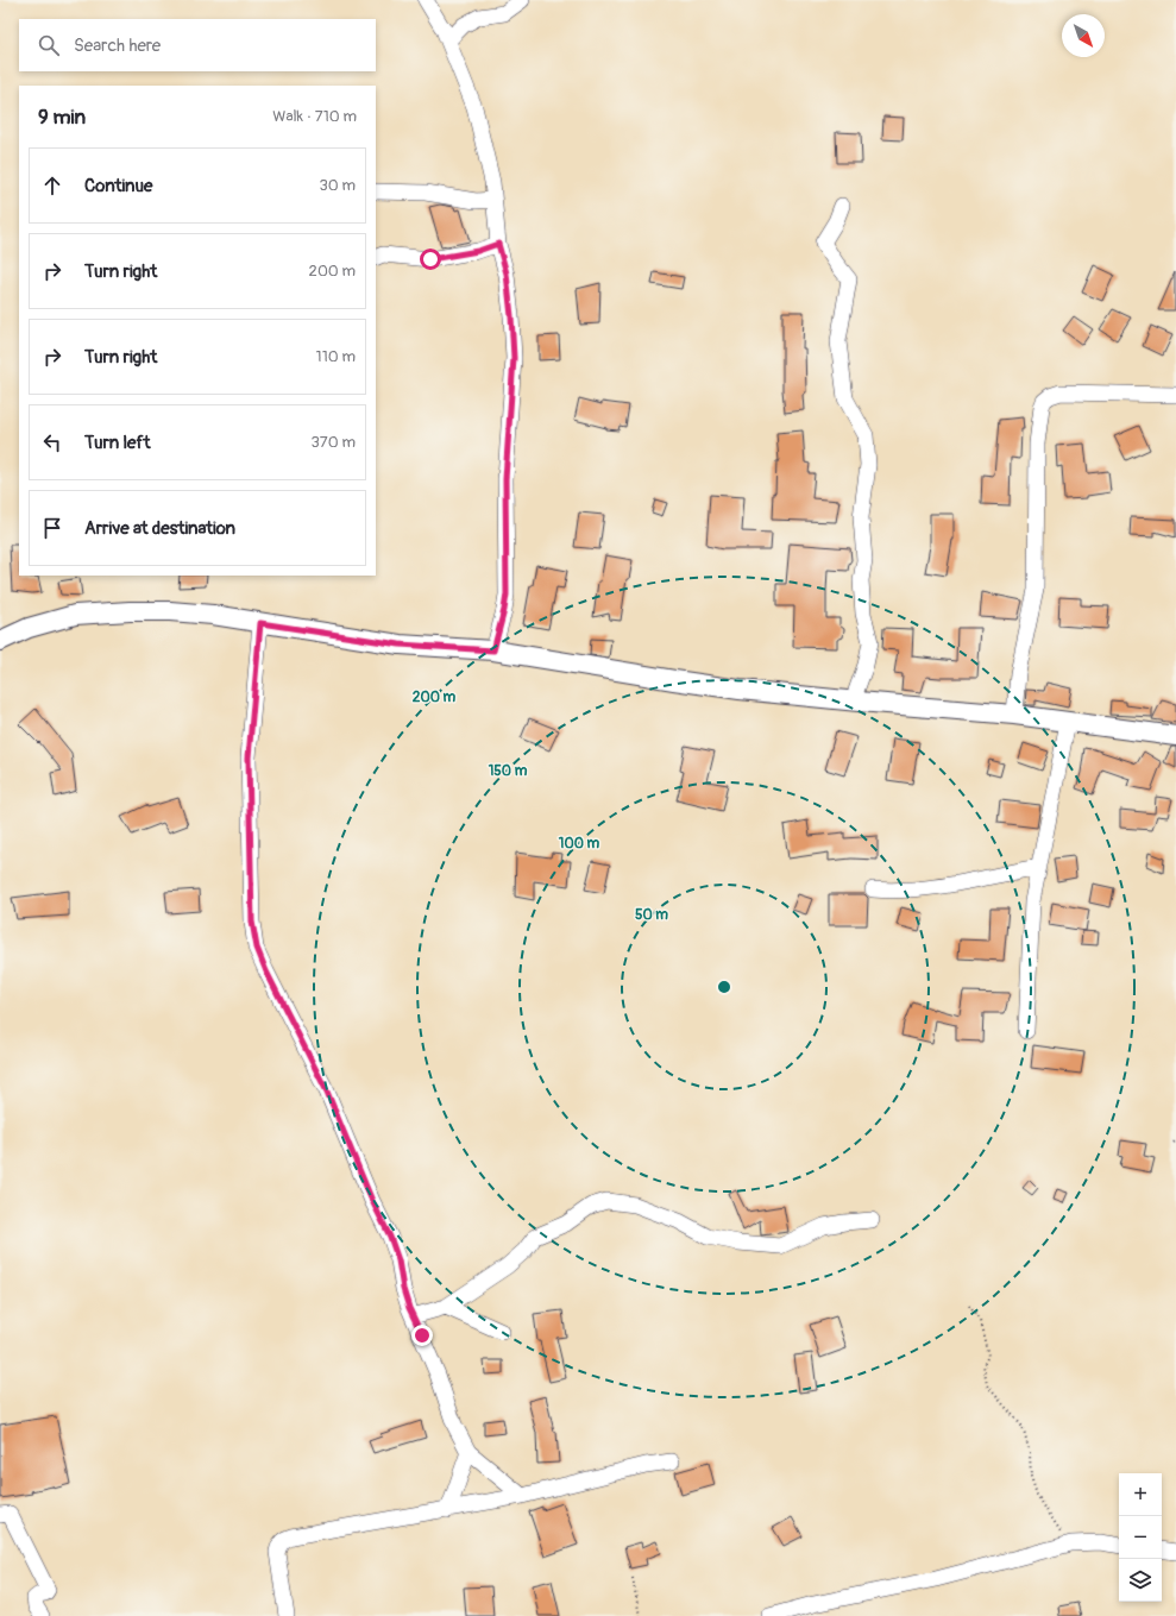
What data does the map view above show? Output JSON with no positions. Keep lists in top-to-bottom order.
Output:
{
  "north": "bottom right",
  "page": {
    "search": "Search here",
    "heading": ["9 min", "Walk · 710 m"],
    "list": [
      ["Continue", "30 m"],
      ["Turn right", "200 m"],
      ["Turn right", "110 m"],
      ["Turn left", "370 m"],
      "Arrive at destination"
    ],
    "map_buttons": ["+", "−"]
  },
  "rings": [
    "200 m",
    "150 m",
    "100 m",
    "50 m"
  ]
}
